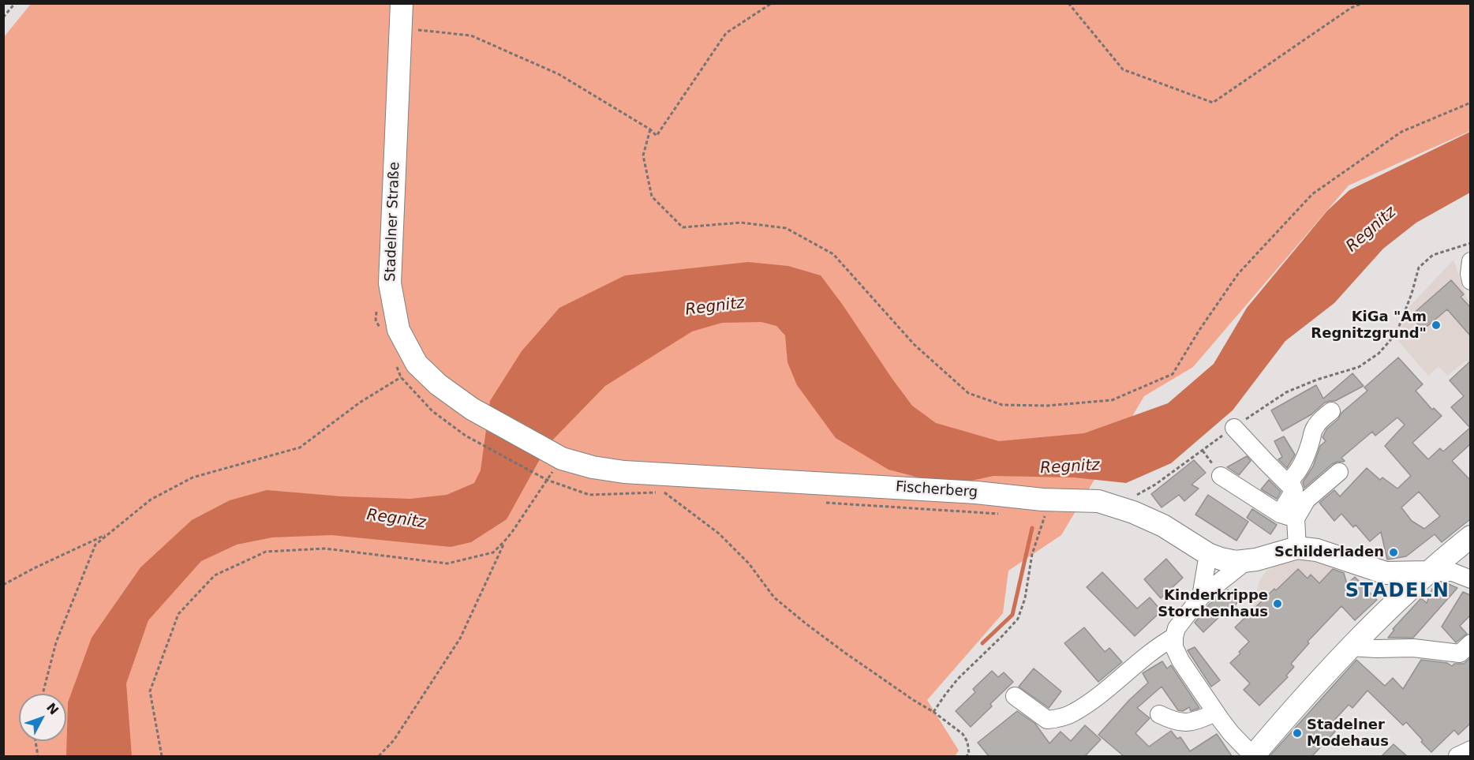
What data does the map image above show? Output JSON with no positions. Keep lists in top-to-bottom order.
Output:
{
  "streets": {
    "main road": ["Stadelner Straße", "Fischerberg"]
  },
  "crossings": [
    ["Stadelner Straße", "Fischerberg"]
  ],
  "districts": ["STADELN"],
  "water": ["Regnitz"],
  "places": [
    "KiGa \"Am Regnitzgrund\"",
    "Schilderladen",
    "Kinderkrippe Storchenhaus",
    "Stadelner Modehaus"
  ],
  "north": "top right"
}
